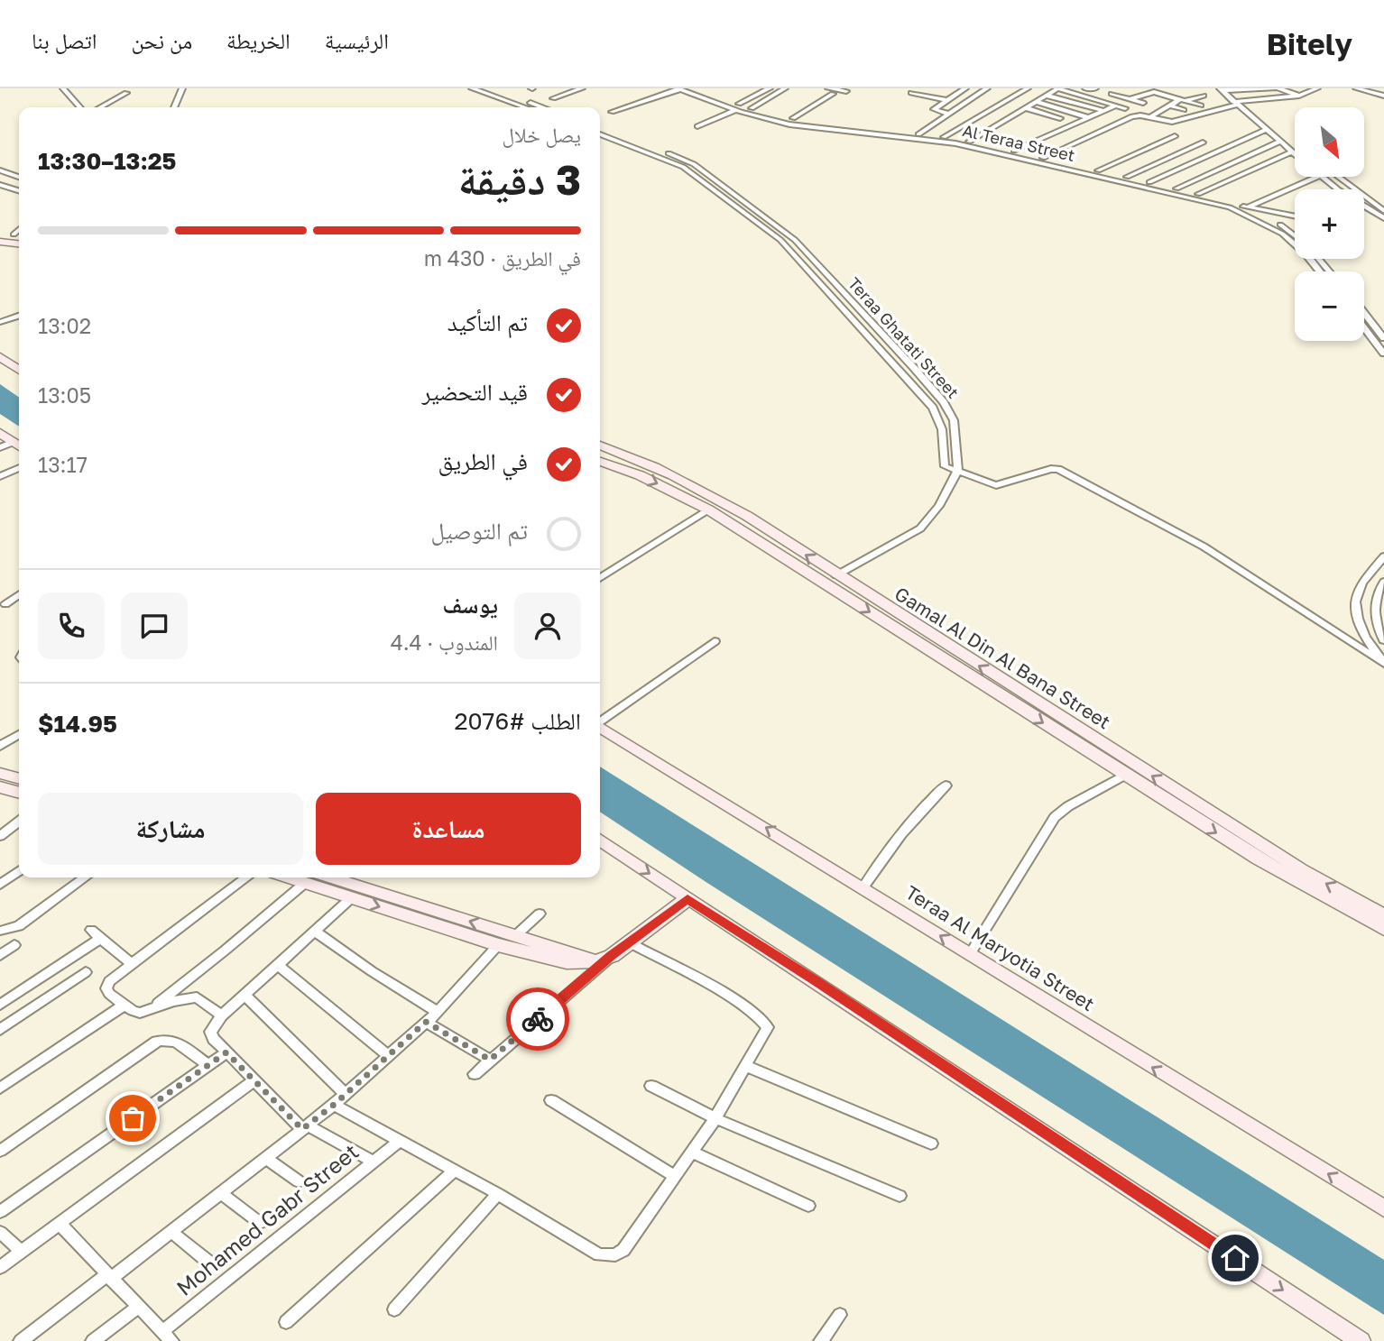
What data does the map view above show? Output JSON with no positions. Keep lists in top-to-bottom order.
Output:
{
  "streets": {
    "main road": ["Gamal Al Din Al Bana Street", "Teraa Al Maryotia Street"],
    "street": ["Al Teraa Street", "Teraa Ghatati Street", "Mohamed Gabr Street"]
  },
  "north": "bottom right",
  "page": {
    "header": "Bitely",
    "nav": [
      "الرئيسية",
      "الخريطة",
      "من نحن",
      "اتصل بنا"
    ],
    "map_buttons": ["+", "−"],
    "heading": ["3 دقيقة", "يصل خلال", "13:25–13:30"],
    "panel": [
      "يوسف",
      "المندوب · 4.4",
      "الطلب #2076",
      "$14.95"
    ],
    "bar": "في الطريق · 430 m",
    "list": [
      ["تم التأكيد", "13:02"],
      ["قيد التحضير", "13:05"],
      ["في الطريق", "13:17"],
      "تم التوصيل"
    ],
    "buttons": ["مساعدة", "مشاركة"]
  }
}
